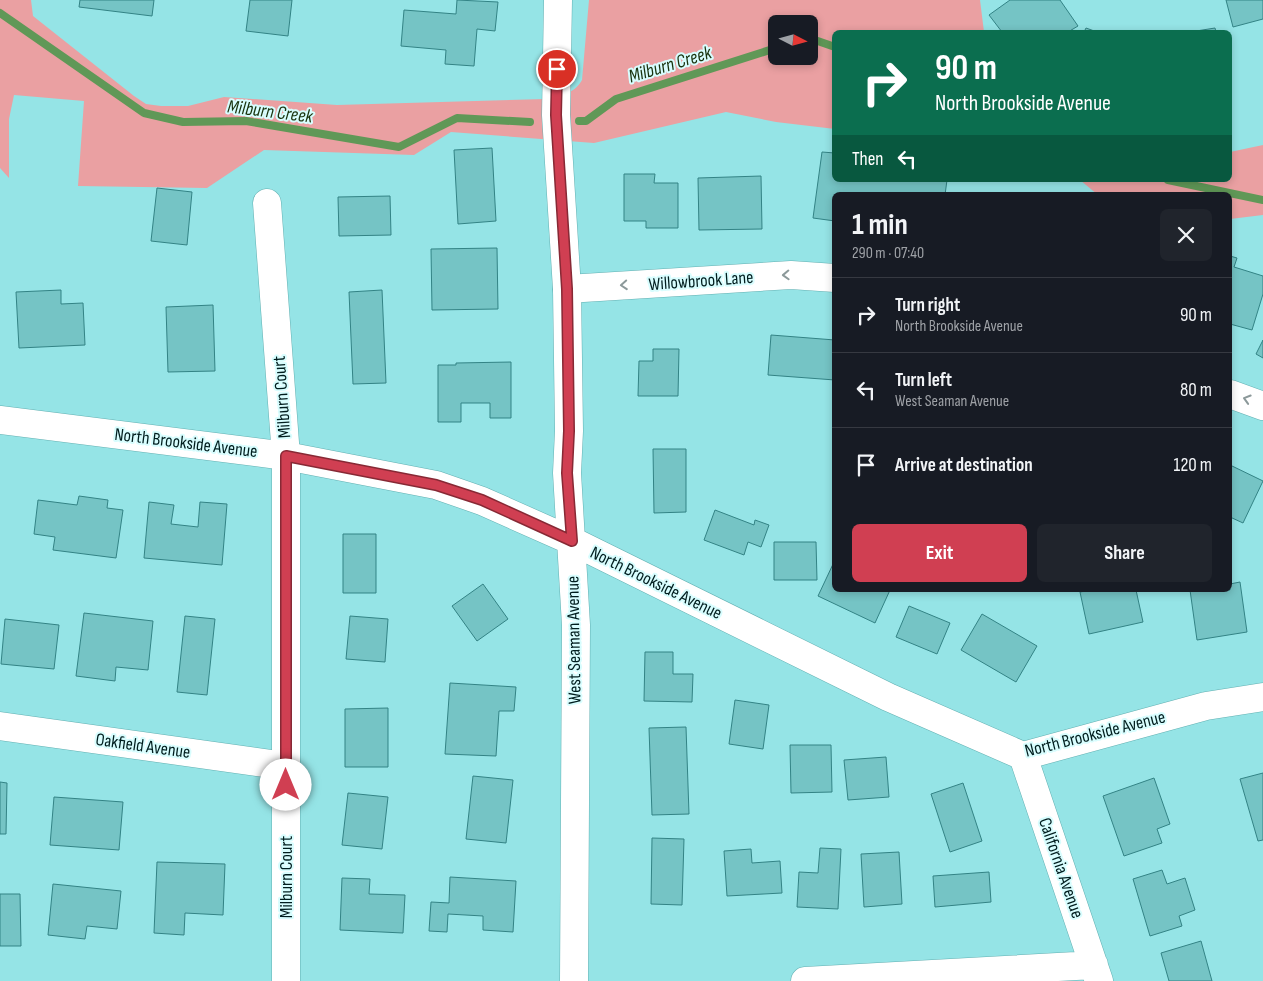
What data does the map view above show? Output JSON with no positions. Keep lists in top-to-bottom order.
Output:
{
  "streets": {
    "main road": [
      "Willowbrook Lane",
      "Milburn Court",
      "North Brookside Avenue",
      "West Seaman Avenue",
      "Oakfield Avenue",
      "California Avenue"
    ]
  },
  "crossings": [
    ["Willowbrook Lane", "West Seaman Avenue"],
    ["Milburn Court", "North Brookside Avenue"],
    ["Milburn Court", "Oakfield Avenue"],
    ["North Brookside Avenue", "West Seaman Avenue"],
    ["North Brookside Avenue", "California Avenue"]
  ],
  "one_way": ["Willowbrook Lane"],
  "water": ["Milburn Creek"],
  "north": "right",
  "page": {
    "turn": ["90 m", "North Brookside Avenue"],
    "then": "Then",
    "heading": ["1 min", "290 m · 07:40"],
    "list": [
      {
        "name": "Turn right",
        "note": "North Brookside Avenue",
        "value": "90 m"
      },
      {
        "name": "Turn left",
        "note": "West Seaman Avenue",
        "value": "80 m"
      },
      {
        "name": "Arrive at destination",
        "value": "120 m"
      }
    ],
    "buttons": ["Exit", "Share"]
  }
}
